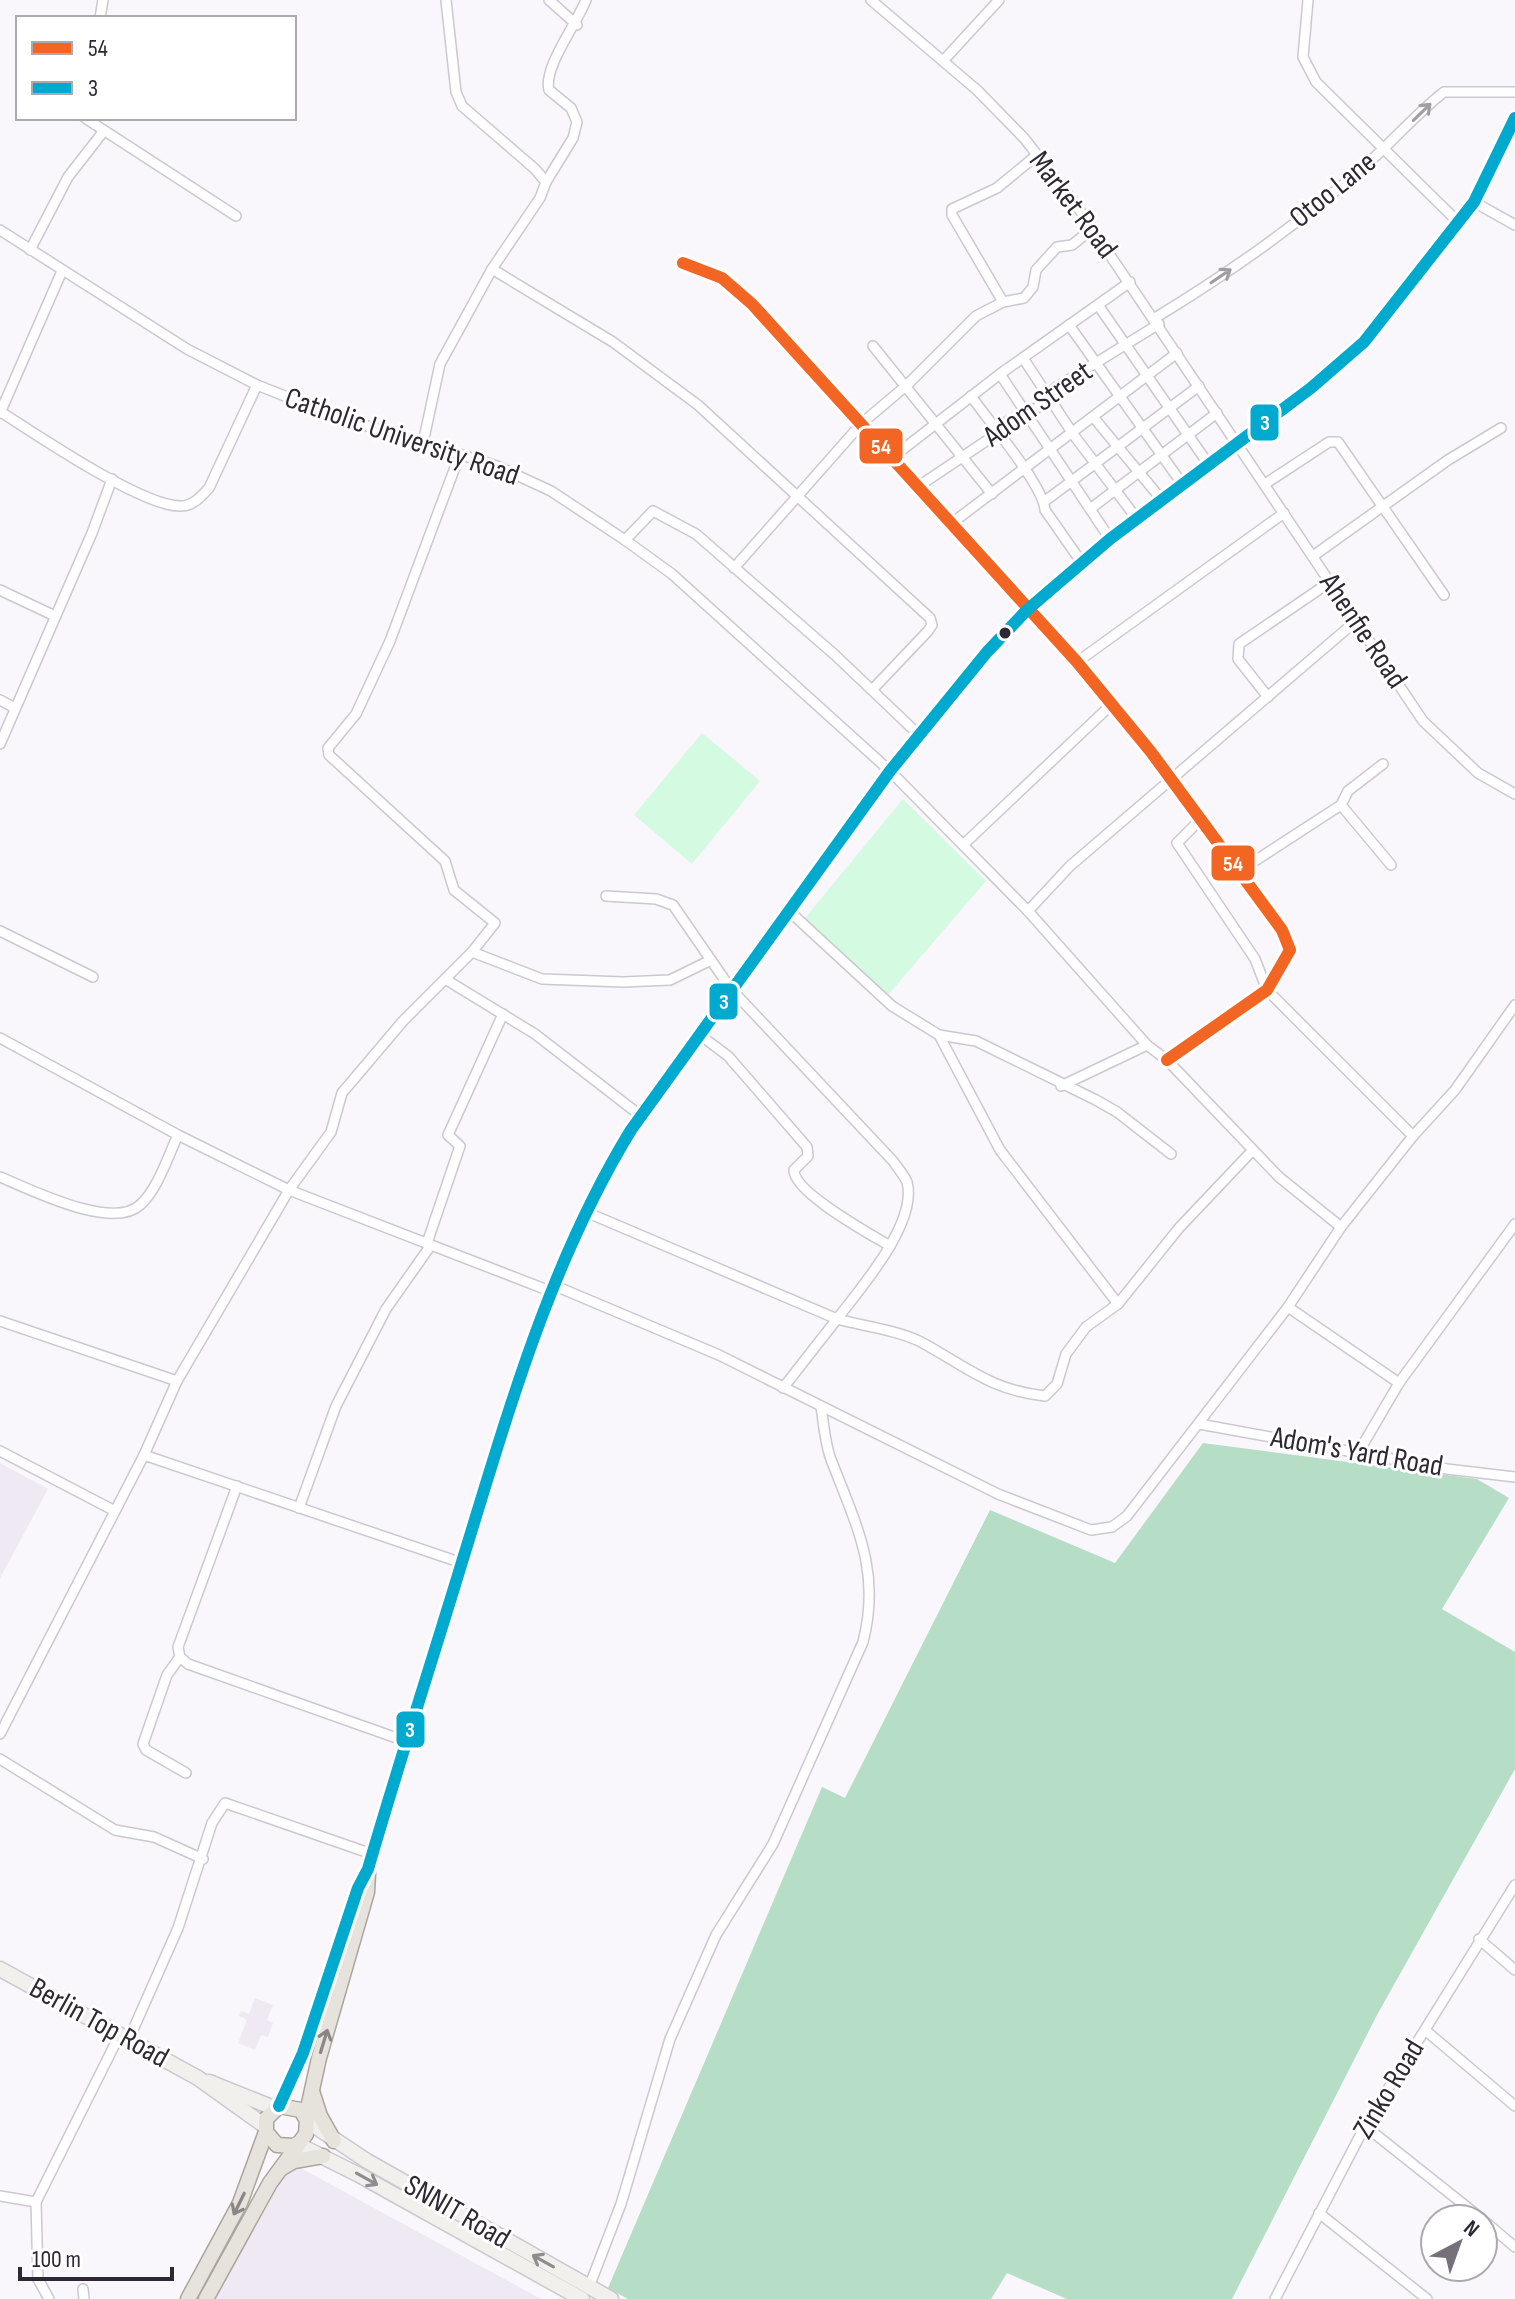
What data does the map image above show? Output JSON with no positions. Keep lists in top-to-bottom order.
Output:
{
  "streets": {
    "street": [
      "Otoo Lane",
      "Market Road",
      "Adom Street",
      "Catholic University Road",
      "Ahenfie Road",
      "Adom's Yard Road",
      "Berlin Top Road",
      "Zinko Road",
      "SNNIT Road"
    ]
  },
  "crossings": [
    ["Otoo Lane", "Market Road"],
    ["Otoo Lane", "Adom Street"],
    ["Market Road", "Adom Street"],
    ["Market Road", "Ahenfie Road"]
  ],
  "one_way": ["Otoo Lane"],
  "lines": ["transit line 3", "transit line 54"],
  "legend": ["54", "3"],
  "scale_bar": "100 m",
  "north": "top right"
}
